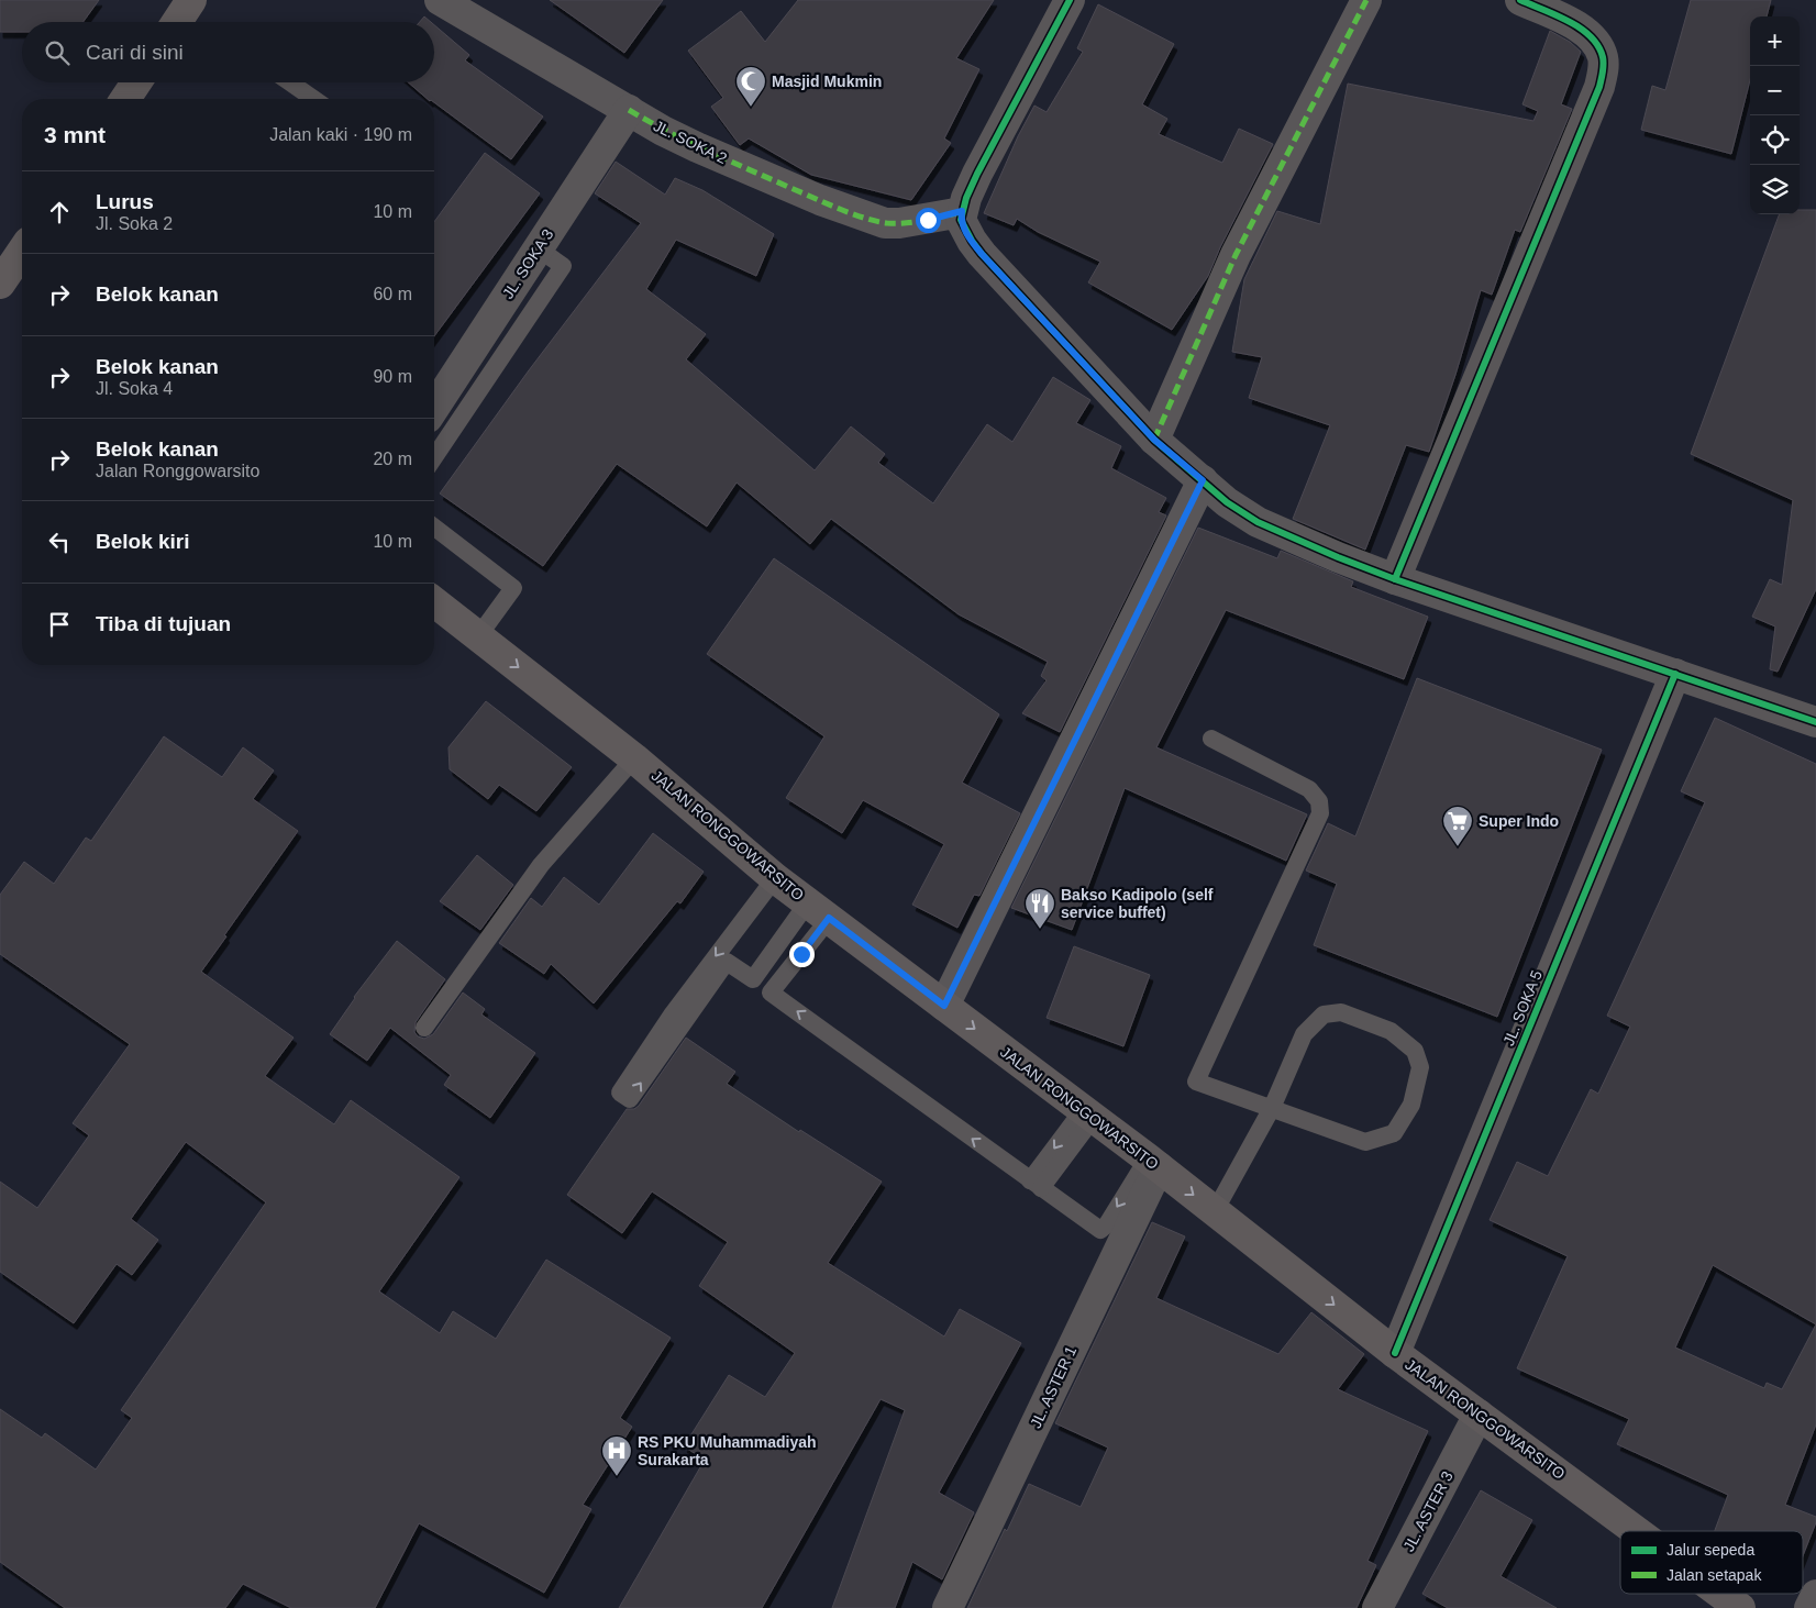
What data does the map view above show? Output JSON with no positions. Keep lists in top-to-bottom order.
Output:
{
  "streets": {
    "main road": ["JALAN RONGGOWARSITO"],
    "street": [
      "JL. SOKA 2",
      "JL. SOKA 3",
      "JL. SOKA 5",
      "JL. ASTER 1",
      "JL. ASTER 3"
    ]
  },
  "crossings": [
    ["JL. SOKA 2", "JL. SOKA 3"],
    ["JALAN RONGGOWARSITO", "JL. SOKA 5"],
    ["JALAN RONGGOWARSITO", "JL. ASTER 1"],
    ["JALAN RONGGOWARSITO", "JL. ASTER 3"]
  ],
  "one_way": ["JALAN RONGGOWARSITO"],
  "places": {
    "mosque": ["Masjid Mukmin"],
    "supermarket": ["Super Indo"],
    "restaurant": ["Bakso Kadipolo (self service buffet)"],
    "hospital": ["RS PKU Muhammadiyah Surakarta"]
  },
  "legend": ["Jalur sepeda", "Jalan setapak"],
  "page": {
    "map_buttons": ["+", "−"],
    "search": "Cari di sini",
    "heading": ["3 mnt", "Jalan kaki · 190 m"],
    "list": [
      ["Lurus", "Jl. Soka 2", "10 m"],
      ["Belok kanan", "60 m"],
      ["Belok kanan", "Jl. Soka 4", "90 m"],
      ["Belok kanan", "Jalan Ronggowarsito", "20 m"],
      ["Belok kiri", "10 m"],
      "Tiba di tujuan"
    ]
  }
}
